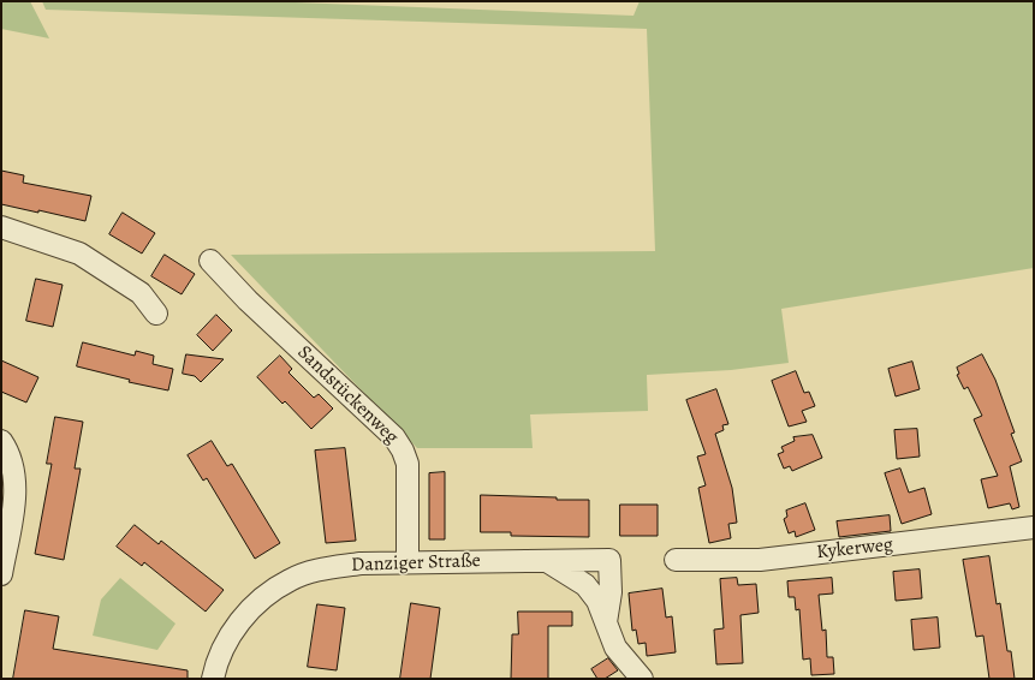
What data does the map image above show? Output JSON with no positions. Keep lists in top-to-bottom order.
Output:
{
  "streets": {
    "street": ["Sandstückenweg", "Kykerweg", "Danziger Straße"]
  },
  "crossings": [
    ["Sandstückenweg", "Danziger Straße"]
  ]
}
